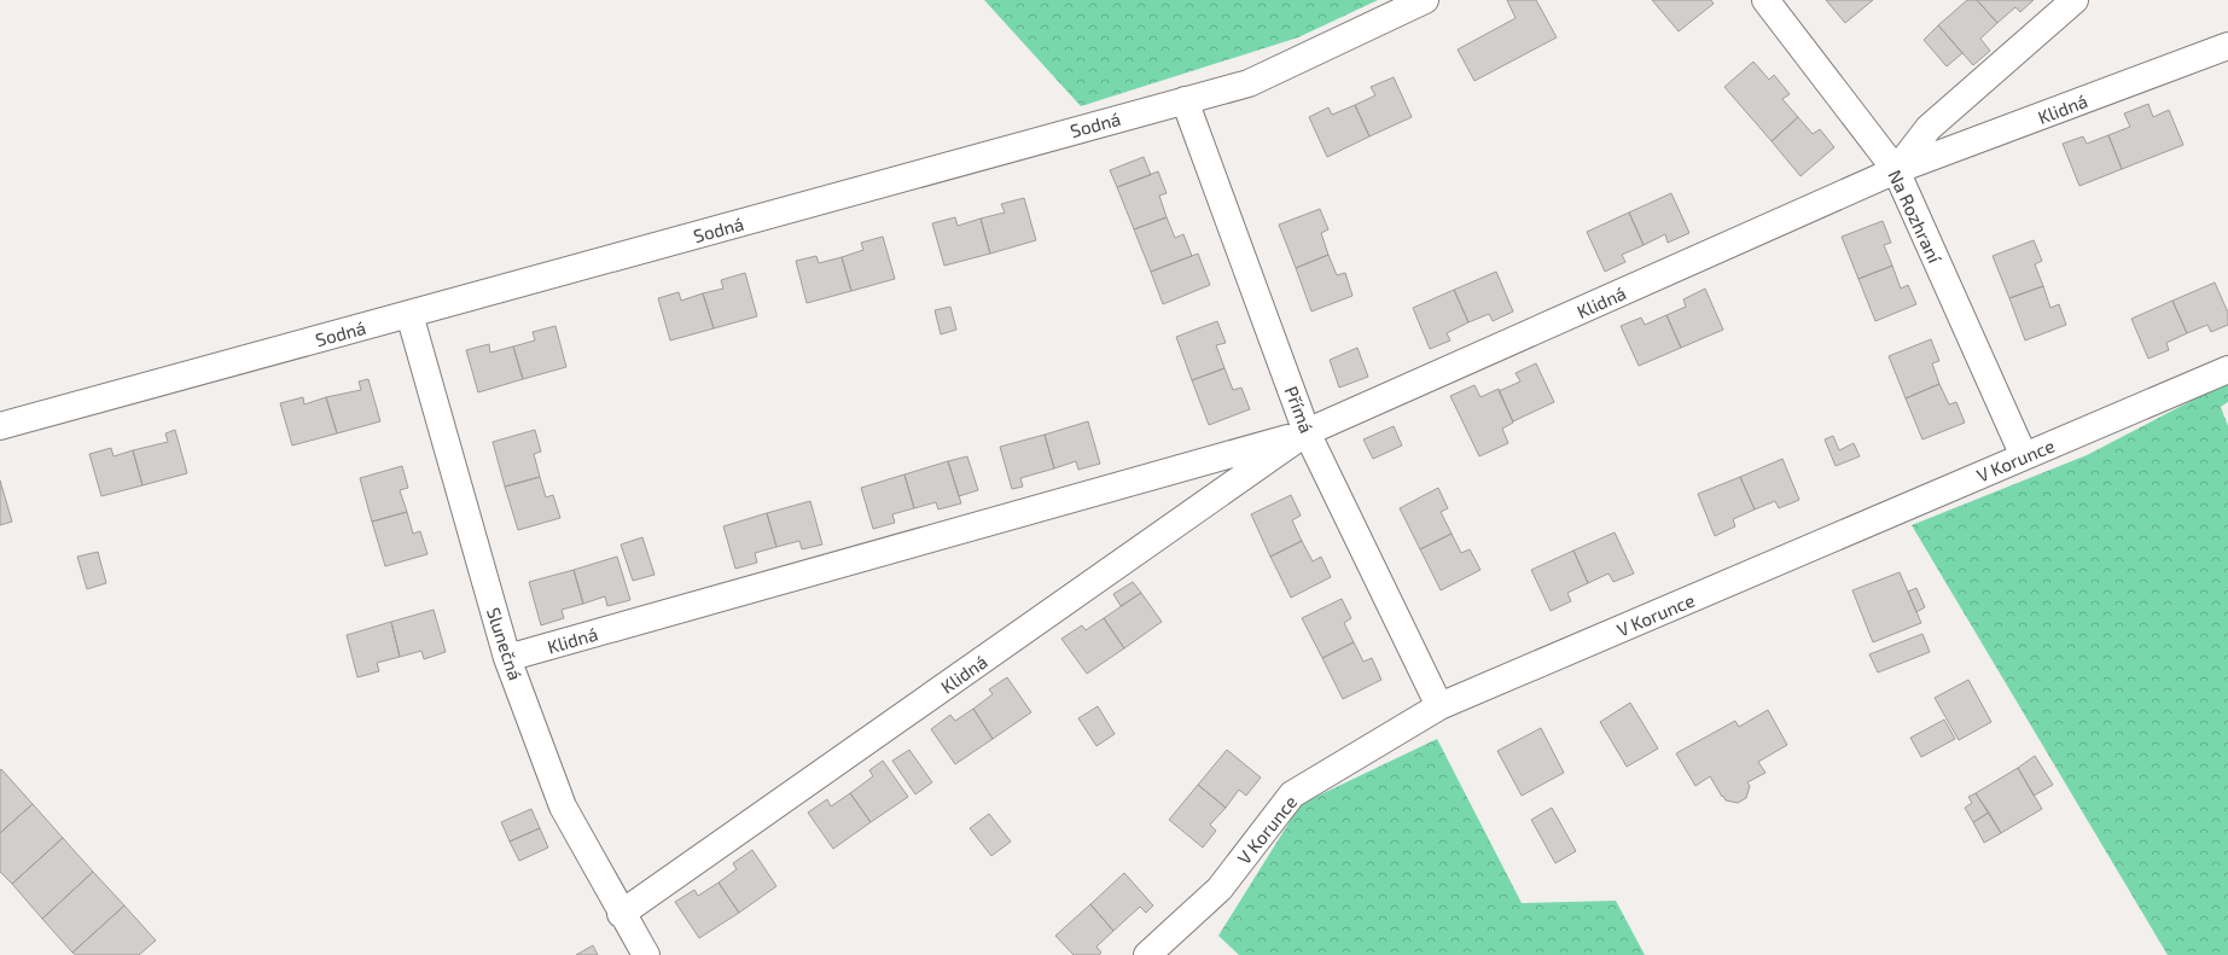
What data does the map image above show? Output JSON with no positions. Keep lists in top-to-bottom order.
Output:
{
  "streets": {
    "street": [
      "Klidná",
      "Sodná",
      "Na Rozhraní",
      "Přímá",
      "V Korunce",
      "Slunečná"
    ]
  },
  "crossings": [
    ["Klidná", "Na Rozhraní"],
    ["Klidná", "Přímá"],
    ["Klidná", "Slunečná"],
    ["Sodná", "Přímá"],
    ["Sodná", "Slunečná"],
    ["Na Rozhraní", "V Korunce"],
    ["Přímá", "V Korunce"]
  ]
}
